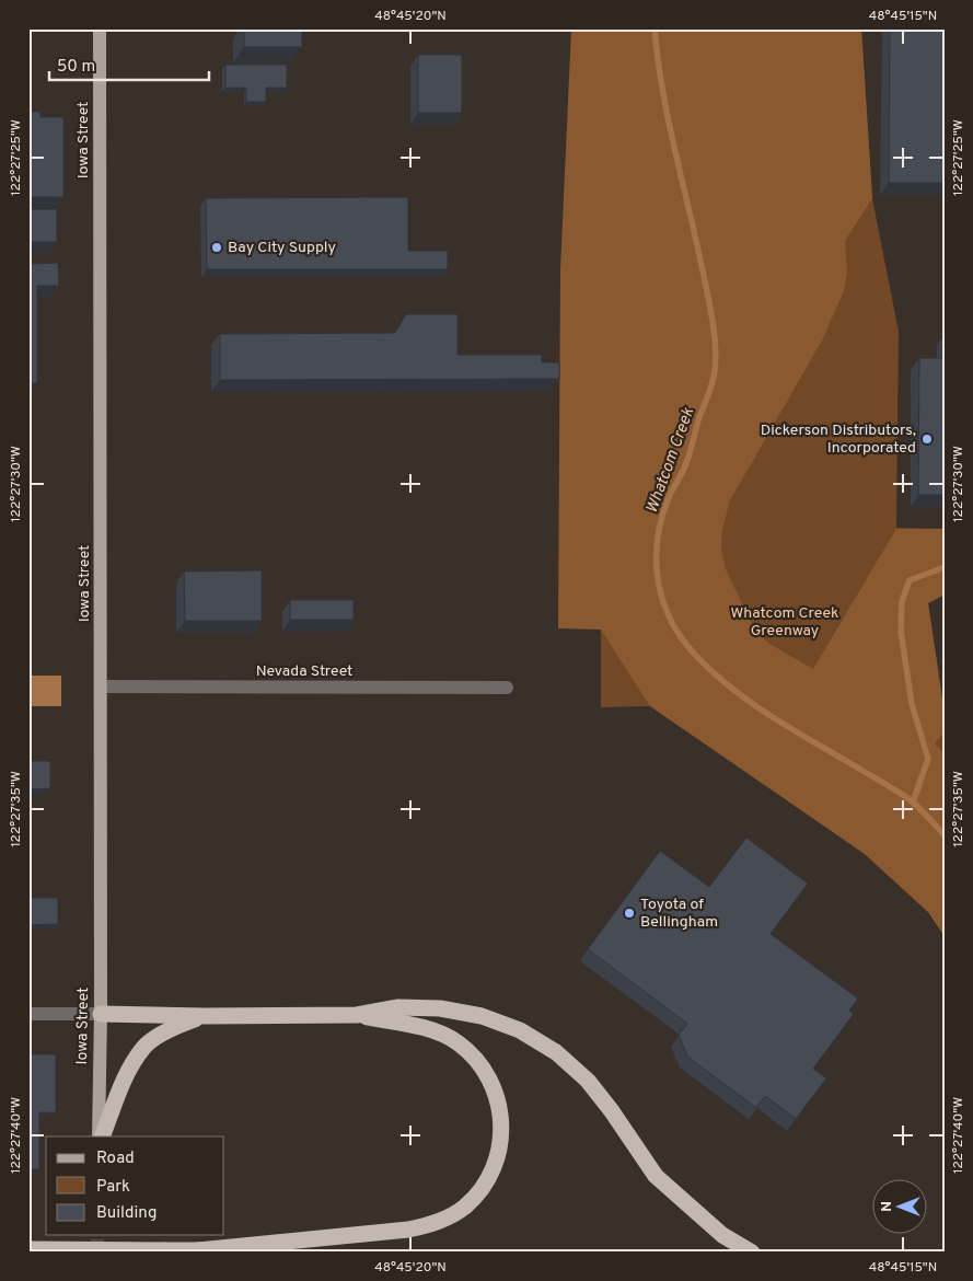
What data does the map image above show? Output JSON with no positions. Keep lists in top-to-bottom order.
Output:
{
  "streets": {
    "main road": ["Iowa Street"],
    "street": ["Nevada Street"]
  },
  "crossings": [
    ["Iowa Street", "Nevada Street"]
  ],
  "water": ["Whatcom Creek"],
  "parks": ["Whatcom Creek Greenway"],
  "places": ["Bay City Supply", "Dickerson Distributors, Incorporated", "Toyota of Bellingham"],
  "legend": ["Road", "Park", "Building"],
  "scale_bar": "50 m",
  "north": "left",
  "coordinates": [
    "48°45'20\"N",
    "48°45'15\"N",
    "122°27'25\"W",
    "122°27'30\"W",
    "122°27'35\"W",
    "122°27'40\"W"
  ]
}
